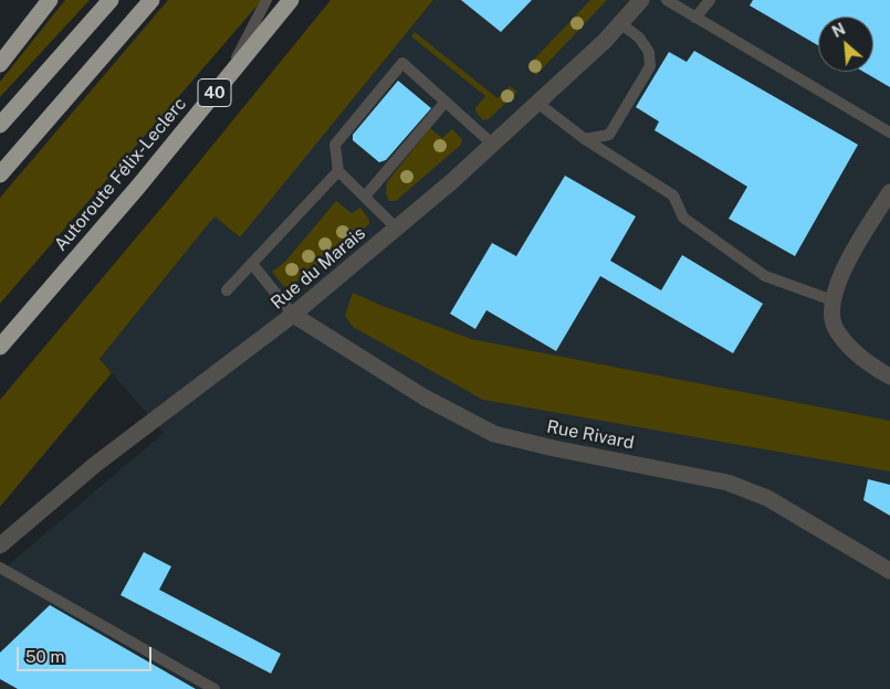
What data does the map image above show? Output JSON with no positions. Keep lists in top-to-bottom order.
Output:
{
  "streets": {
    "highway": ["40", "Autoroute Félix-Leclerc"],
    "street": ["Rue du Marais", "Rue Rivard"]
  },
  "crossings": [
    ["Rue du Marais", "Rue Rivard"]
  ],
  "scale_bar": "50 m",
  "north": "top left"
}
